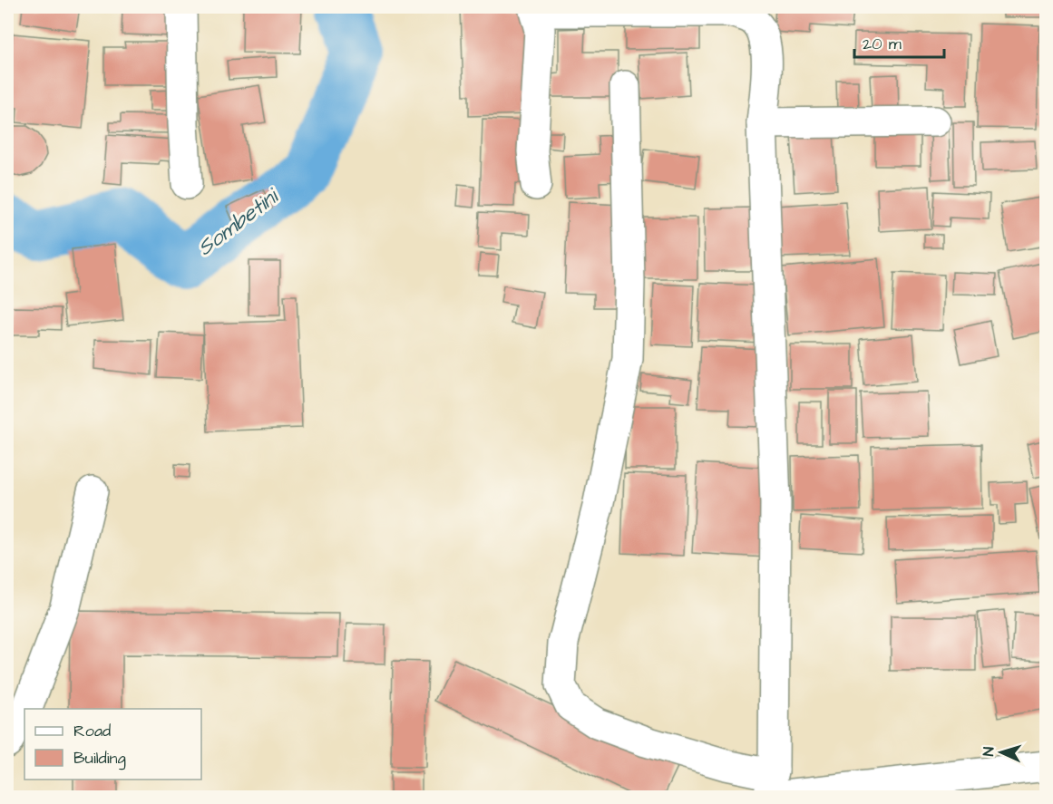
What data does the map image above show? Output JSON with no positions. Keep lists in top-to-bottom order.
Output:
{
  "water": ["Sombetini"],
  "legend": ["Road", "Building"],
  "scale_bar": "20 m",
  "north": "left"
}
